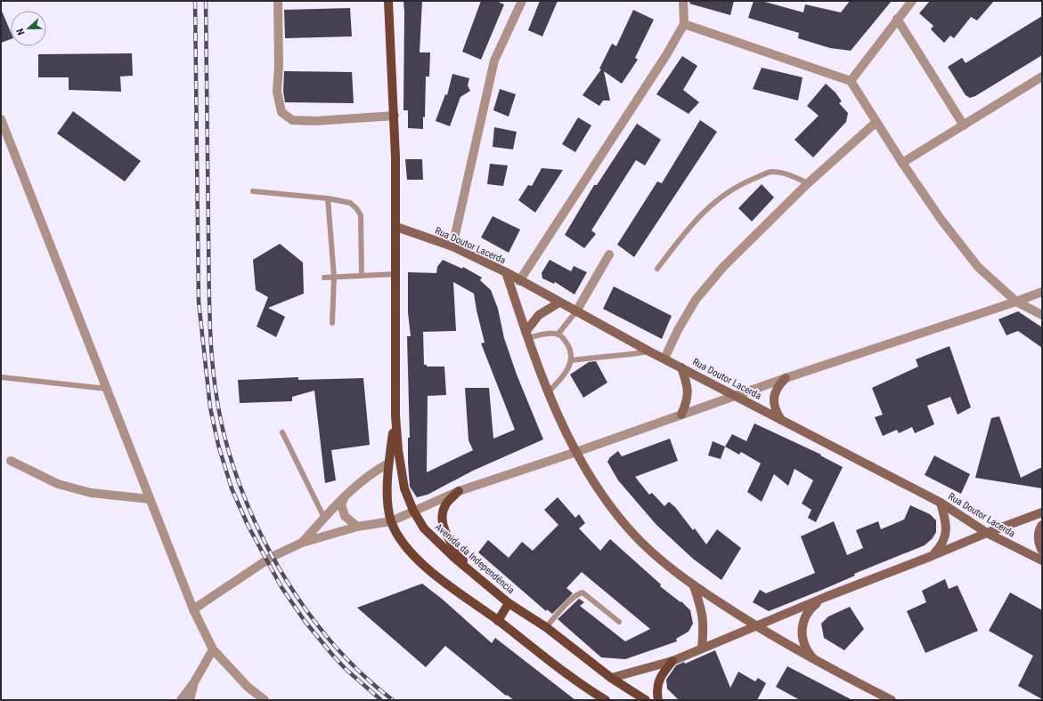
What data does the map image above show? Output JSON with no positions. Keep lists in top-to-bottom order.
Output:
{
  "streets": {
    "main road": ["Rua Doutor Lacerda", "Avenida da Independência"]
  },
  "north": "left"
}
